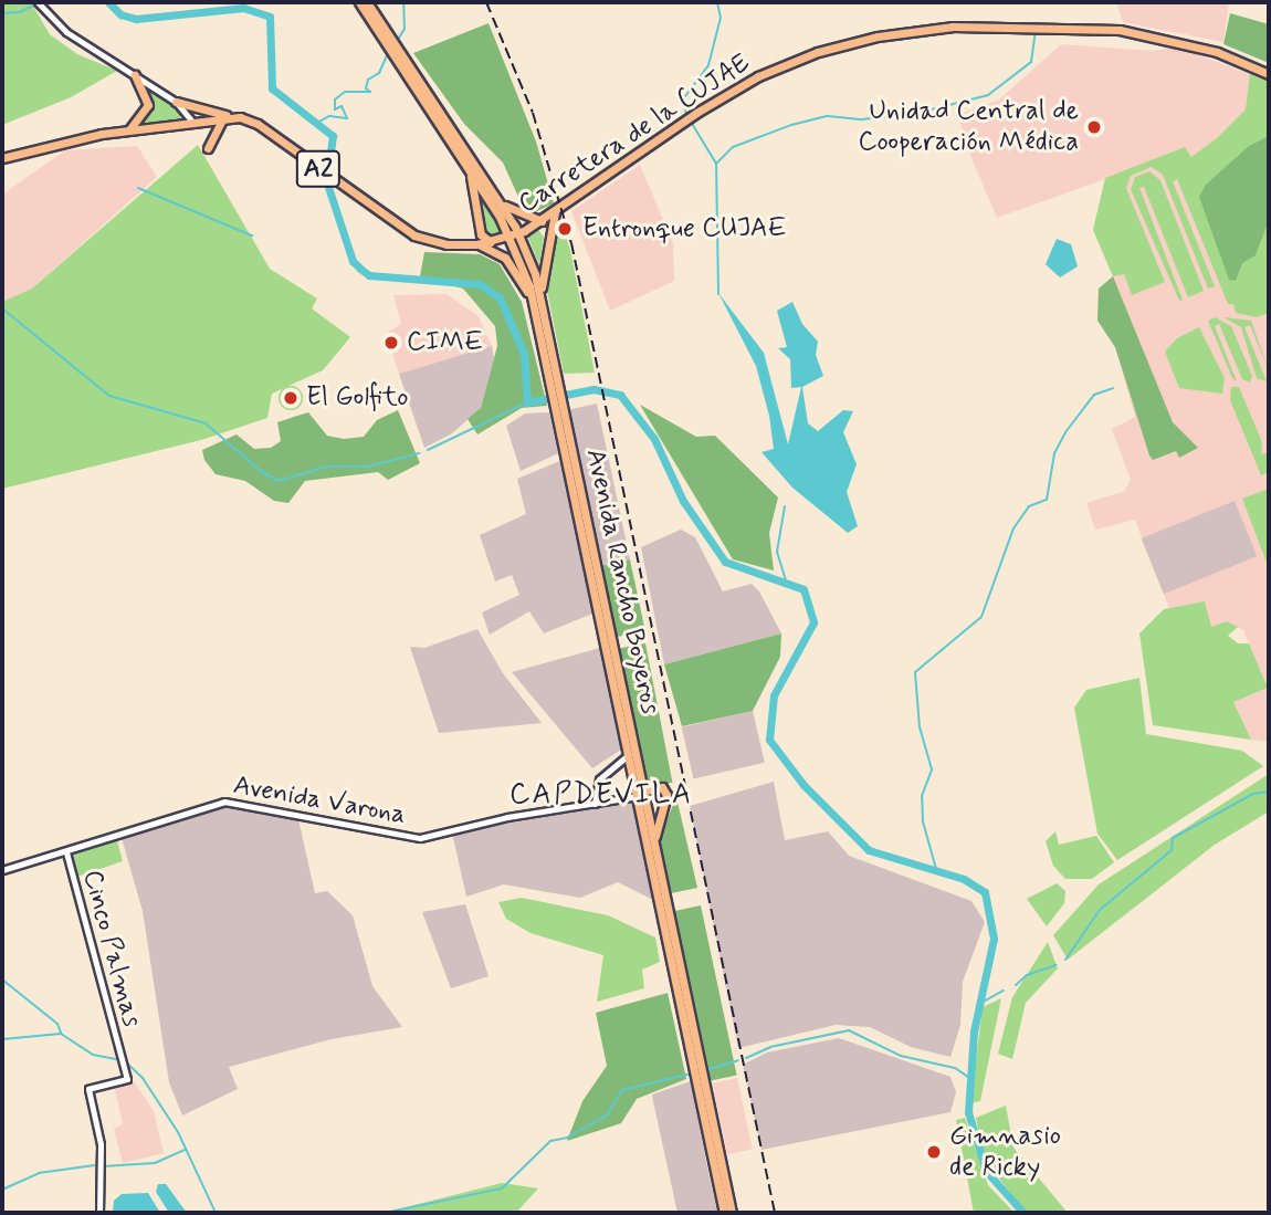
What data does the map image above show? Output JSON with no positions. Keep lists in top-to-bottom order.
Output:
{
  "streets": {
    "highway": ["Carretera de la CUJAE", "A2", "Avenida Rancho Boyeros"],
    "street": ["Avenida Varona", "Cinco Palmas"]
  },
  "crossings": [
    ["Carretera de la CUJAE", "A2"],
    ["Carretera de la CUJAE", "Avenida Rancho Boyeros"],
    ["A2", "Avenida Rancho Boyeros"],
    ["Avenida Rancho Boyeros", "Avenida Varona"],
    ["Avenida Varona", "Cinco Palmas"]
  ],
  "districts": ["CAPDEVILA"],
  "places": [
    "Unidad Central de Cooperación Médica",
    "Entronque CUJAE",
    "CIME",
    "El Golfito",
    "Gimnasio de Ricky"
  ]
}
